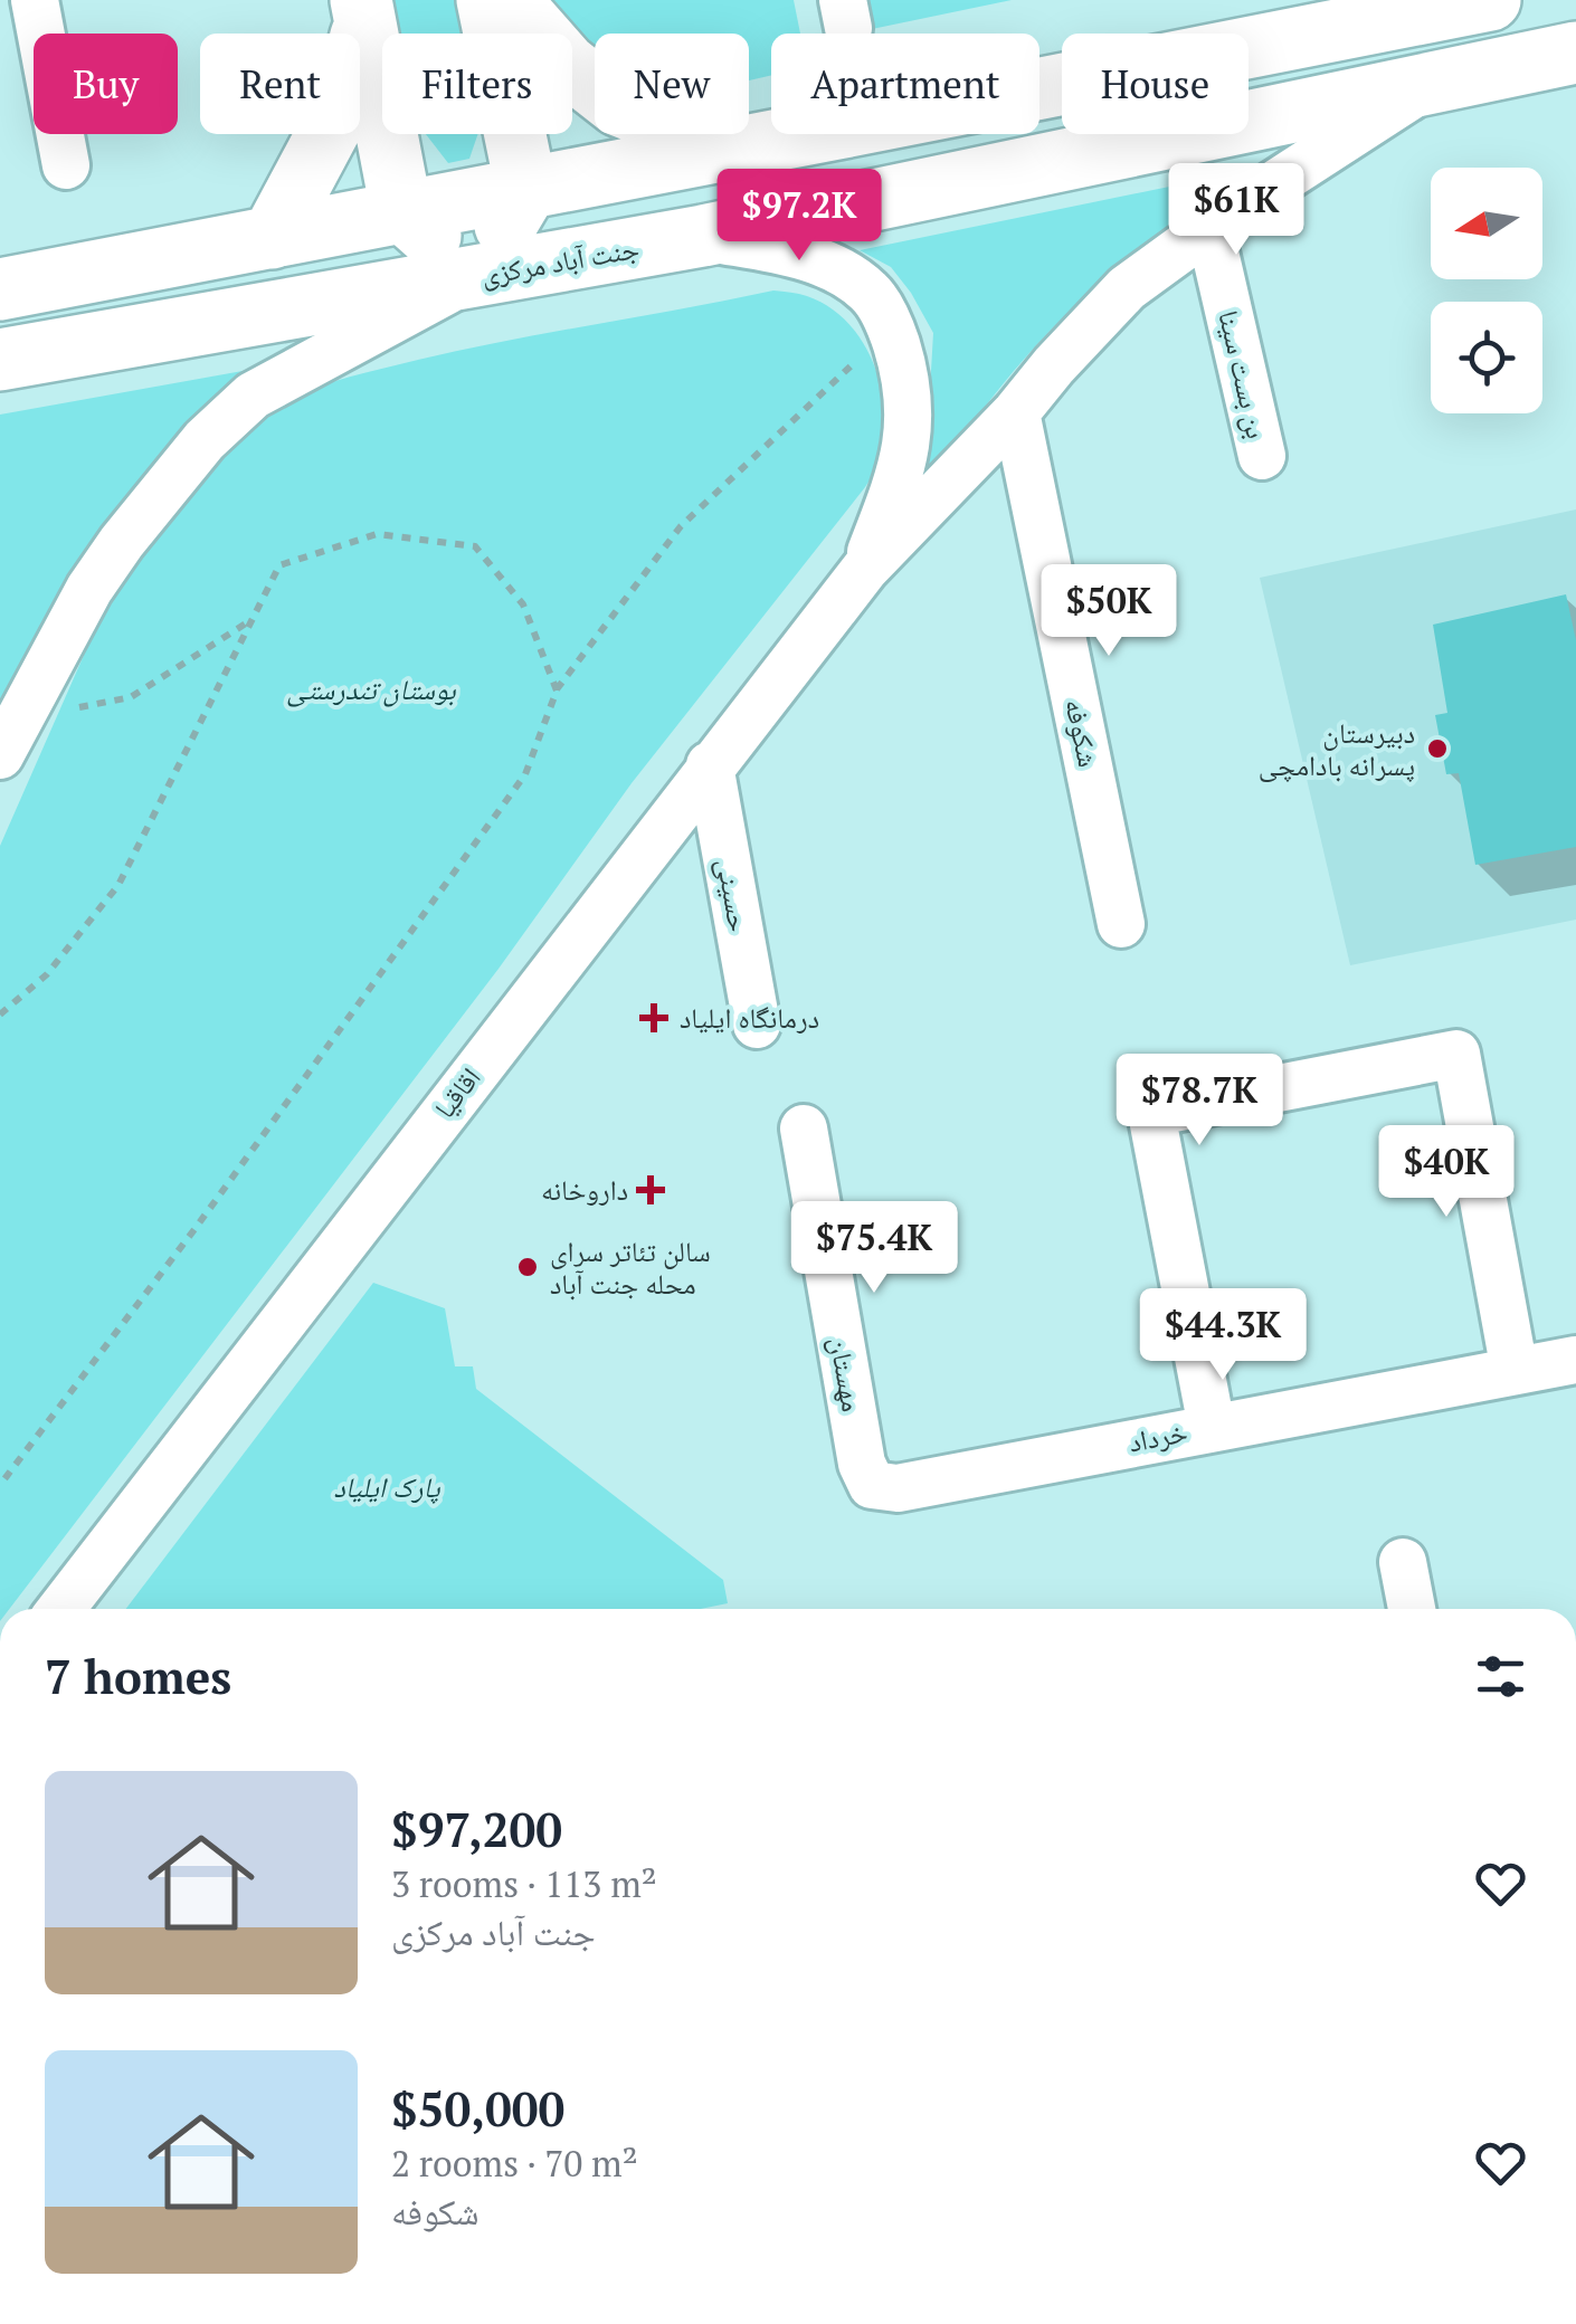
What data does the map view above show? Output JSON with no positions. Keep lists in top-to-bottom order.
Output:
{
  "streets": {
    "main road": ["جنت آباد مرکزی"],
    "street": [
      "بن بست سینا",
      "شکوفه",
      "حسینی",
      "اقاقیا",
      "مهستان",
      "خرداد"
    ]
  },
  "crossings": [
    ["حسینی", "اقاقیا"],
    ["مهستان", "خرداد"]
  ],
  "parks": ["بوستان تندرستی", "پارک ایلیاد"],
  "places": {
    "other": ["دبیرستان پسرانه بادامچی", "سالن تئاتر سرای محله جنت آباد"],
    "health": ["درمانگاه ایلیاد", "داروخانه"]
  },
  "north": "left",
  "page": {
    "chip": [
      "Buy",
      "Rent",
      "Filters",
      "New",
      "Apartment",
      "House"
    ],
    "price": [
      "$61K",
      "$97.2K",
      "$50K",
      "$78.7K",
      "$40K",
      "$75.4K",
      "$44.3K"
    ],
    "heading": "7 homes",
    "list": [
      {
        "name": "$97,200",
        "note": "3 rooms · 113 m² · جنت آباد مرکزی"
      },
      {
        "name": "$50,000",
        "note": "2 rooms · 70 m² · شکوفه"
      }
    ]
  }
}
